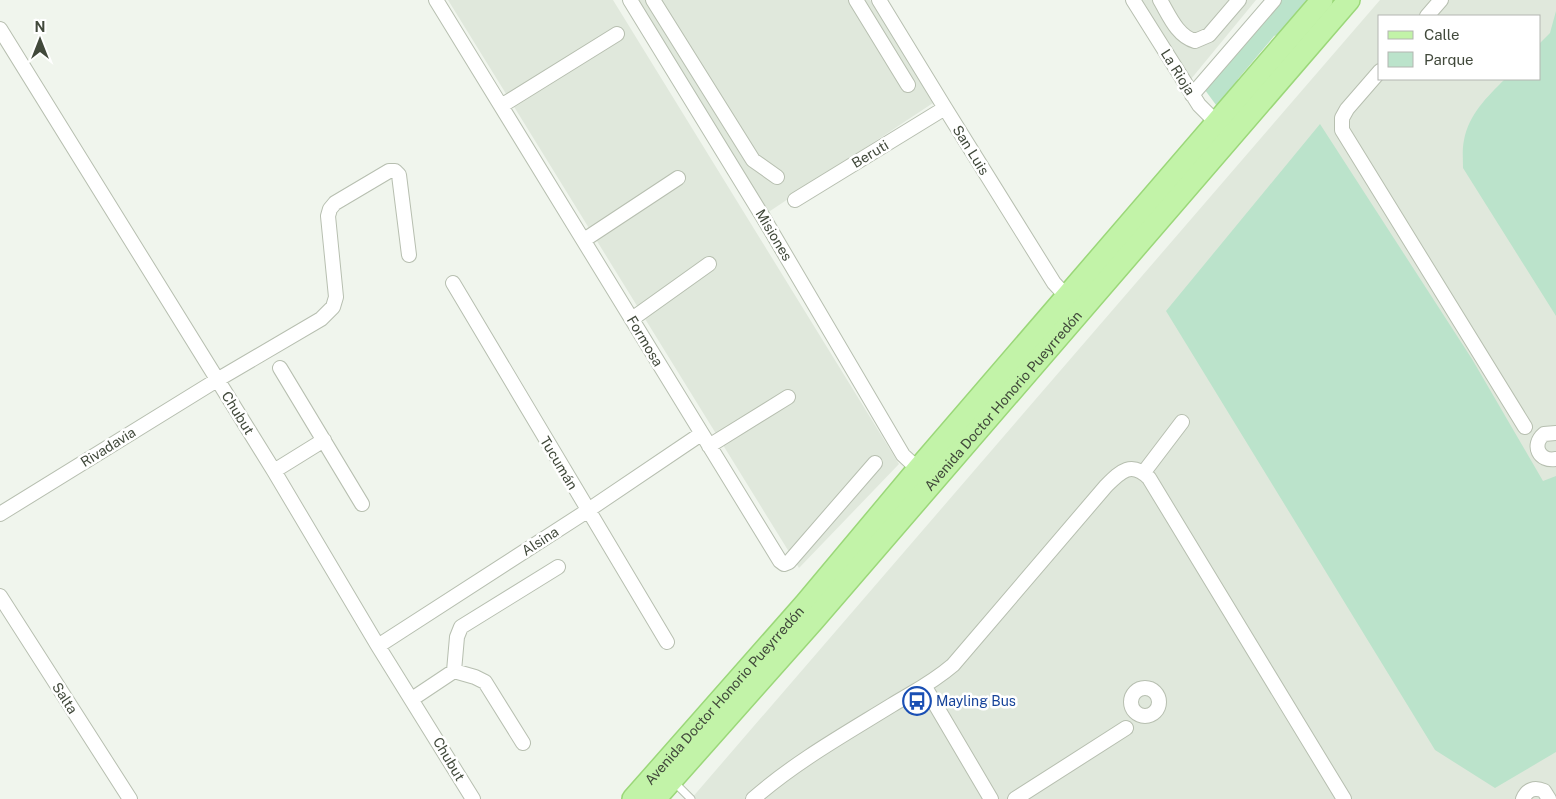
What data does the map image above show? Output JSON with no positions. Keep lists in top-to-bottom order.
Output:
{
  "streets": {
    "main road": ["Avenida Doctor Honorio Pueyrredón"],
    "street": [
      "La Rioja",
      "San Luis",
      "Beruti",
      "Misiones",
      "Formosa",
      "Chubut",
      "Rivadavia",
      "Tucumán",
      "Alsina",
      "Salta"
    ]
  },
  "crossings": [
    ["La Rioja", "Avenida Doctor Honorio Pueyrredón"],
    ["San Luis", "Beruti"],
    ["San Luis", "Avenida Doctor Honorio Pueyrredón"],
    ["Misiones", "Avenida Doctor Honorio Pueyrredón"],
    ["Formosa", "Alsina"],
    ["Chubut", "Rivadavia"],
    ["Chubut", "Alsina"],
    ["Tucumán", "Alsina"]
  ],
  "places": {
    "bus stop": ["Mayling Bus"]
  },
  "legend": ["Calle", "Parque"],
  "north": "top"
}
